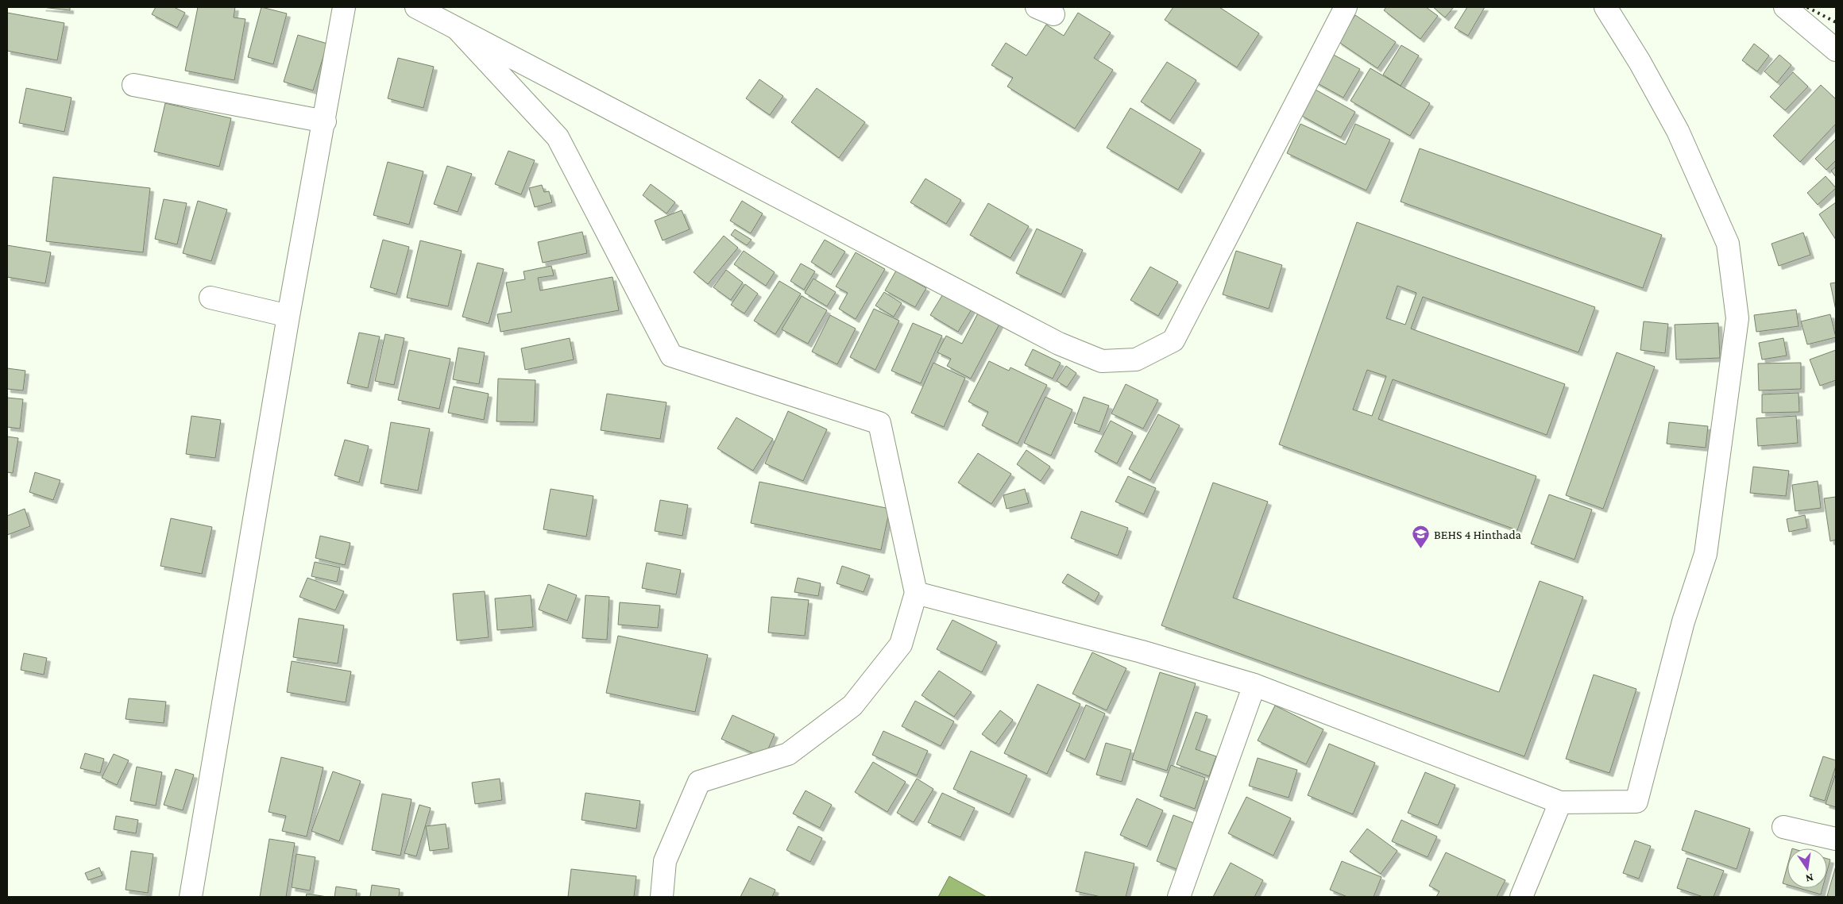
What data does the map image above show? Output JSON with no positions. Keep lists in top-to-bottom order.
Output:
{
  "places": {
    "school or university": ["BEHS 4 Hinthada"]
  },
  "north": "bottom"
}
